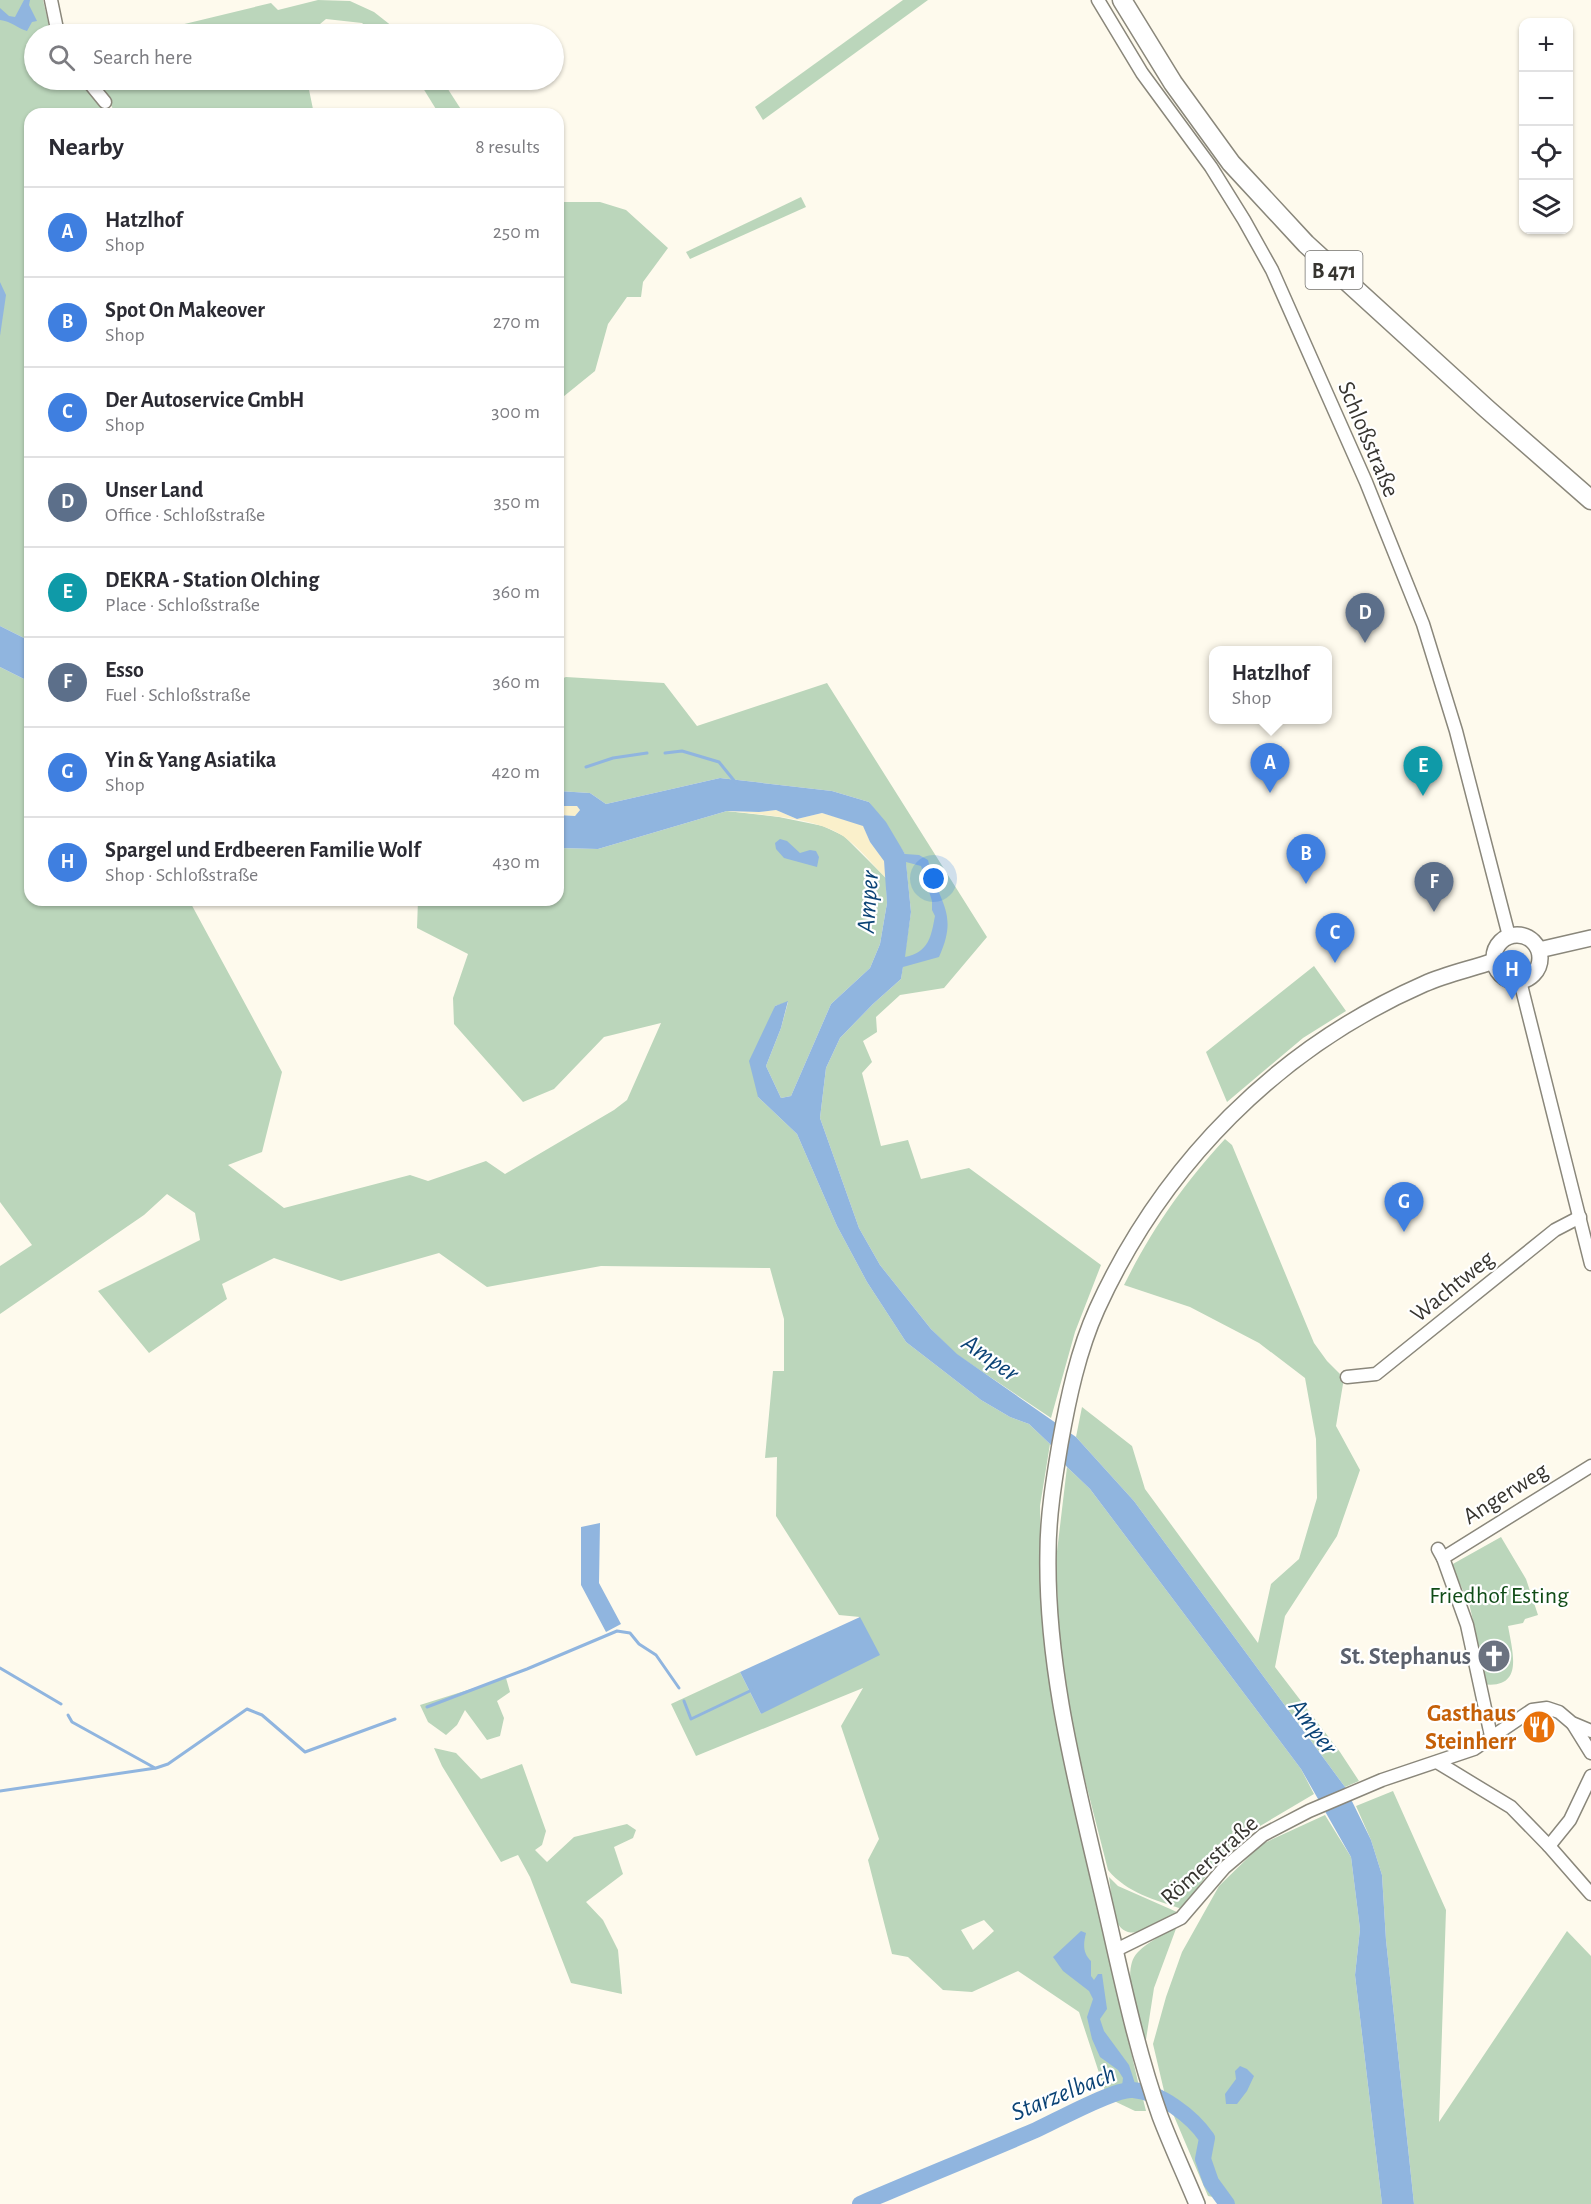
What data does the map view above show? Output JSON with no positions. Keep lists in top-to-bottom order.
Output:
{
  "streets": {
    "highway": ["B 471"],
    "street": [
      "Schloßstraße",
      "Wachtweg",
      "Angerweg",
      "Römerstraße"
    ]
  },
  "crossings": [
    ["Angerweg", "Römerstraße"]
  ],
  "water": ["Amper", "Starzelbach"],
  "parks": ["Friedhof Esting"],
  "places": {
    "church": ["St. Stephanus"],
    "restaurant": ["Gasthaus Steinherr"]
  },
  "page": {
    "map_buttons": ["+", "−"],
    "search": "Search here",
    "heading": ["Nearby", "8 results"],
    "list": [
      {
        "mark": "A",
        "name": "Hatzlhof",
        "note": "Shop",
        "value": "250 m"
      },
      {
        "mark": "B",
        "name": "Spot On Makeover",
        "note": "Shop",
        "value": "270 m"
      },
      {
        "mark": "C",
        "name": "Der Autoservice GmbH",
        "note": "Shop",
        "value": "300 m"
      },
      {
        "mark": "D",
        "name": "Unser Land",
        "note": "Office · Schloßstraße",
        "value": "350 m"
      },
      {
        "mark": "E",
        "name": "DEKRA - Station Olching",
        "note": "Place · Schloßstraße",
        "value": "360 m"
      },
      {
        "mark": "F",
        "name": "Esso",
        "note": "Fuel · Schloßstraße",
        "value": "360 m"
      },
      {
        "mark": "G",
        "name": "Yin & Yang Asiatika",
        "note": "Shop",
        "value": "420 m"
      },
      {
        "mark": "H",
        "name": "Spargel und Erdbeeren Familie Wolf",
        "note": "Shop · Schloßstraße",
        "value": "430 m"
      }
    ],
    "pins": [
      "D",
      "A",
      "E",
      "B",
      "F",
      "C",
      "H",
      "G"
    ],
    "popup": ["Hatzlhof", "Shop"]
  }
}
